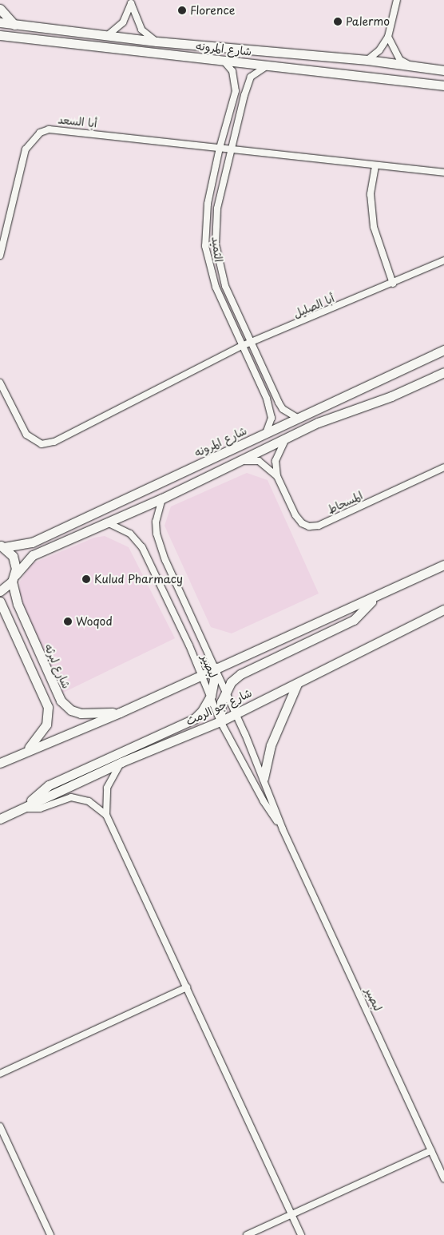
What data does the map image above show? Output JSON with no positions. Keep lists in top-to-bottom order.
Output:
{
  "streets": {
    "street": [
      "شارع المرونه",
      "أبا السعد",
      "الثميد",
      "أبا الصليل",
      "المسحاط",
      "شارع لبرثه",
      "لبصير",
      "شارع جو الرمث"
    ]
  },
  "crossings": [
    ["شارع المرونه", "الثميد"],
    ["شارع المرونه", "شارع لبرثه"],
    ["أبا السعد", "الثميد"],
    ["الثميد", "أبا الصليل"],
    ["لبصير", "شارع جو الرمث"]
  ],
  "places": [
    "Florence",
    "Palermo",
    "Kulud Pharmacy",
    "Woqod"
  ]
}
